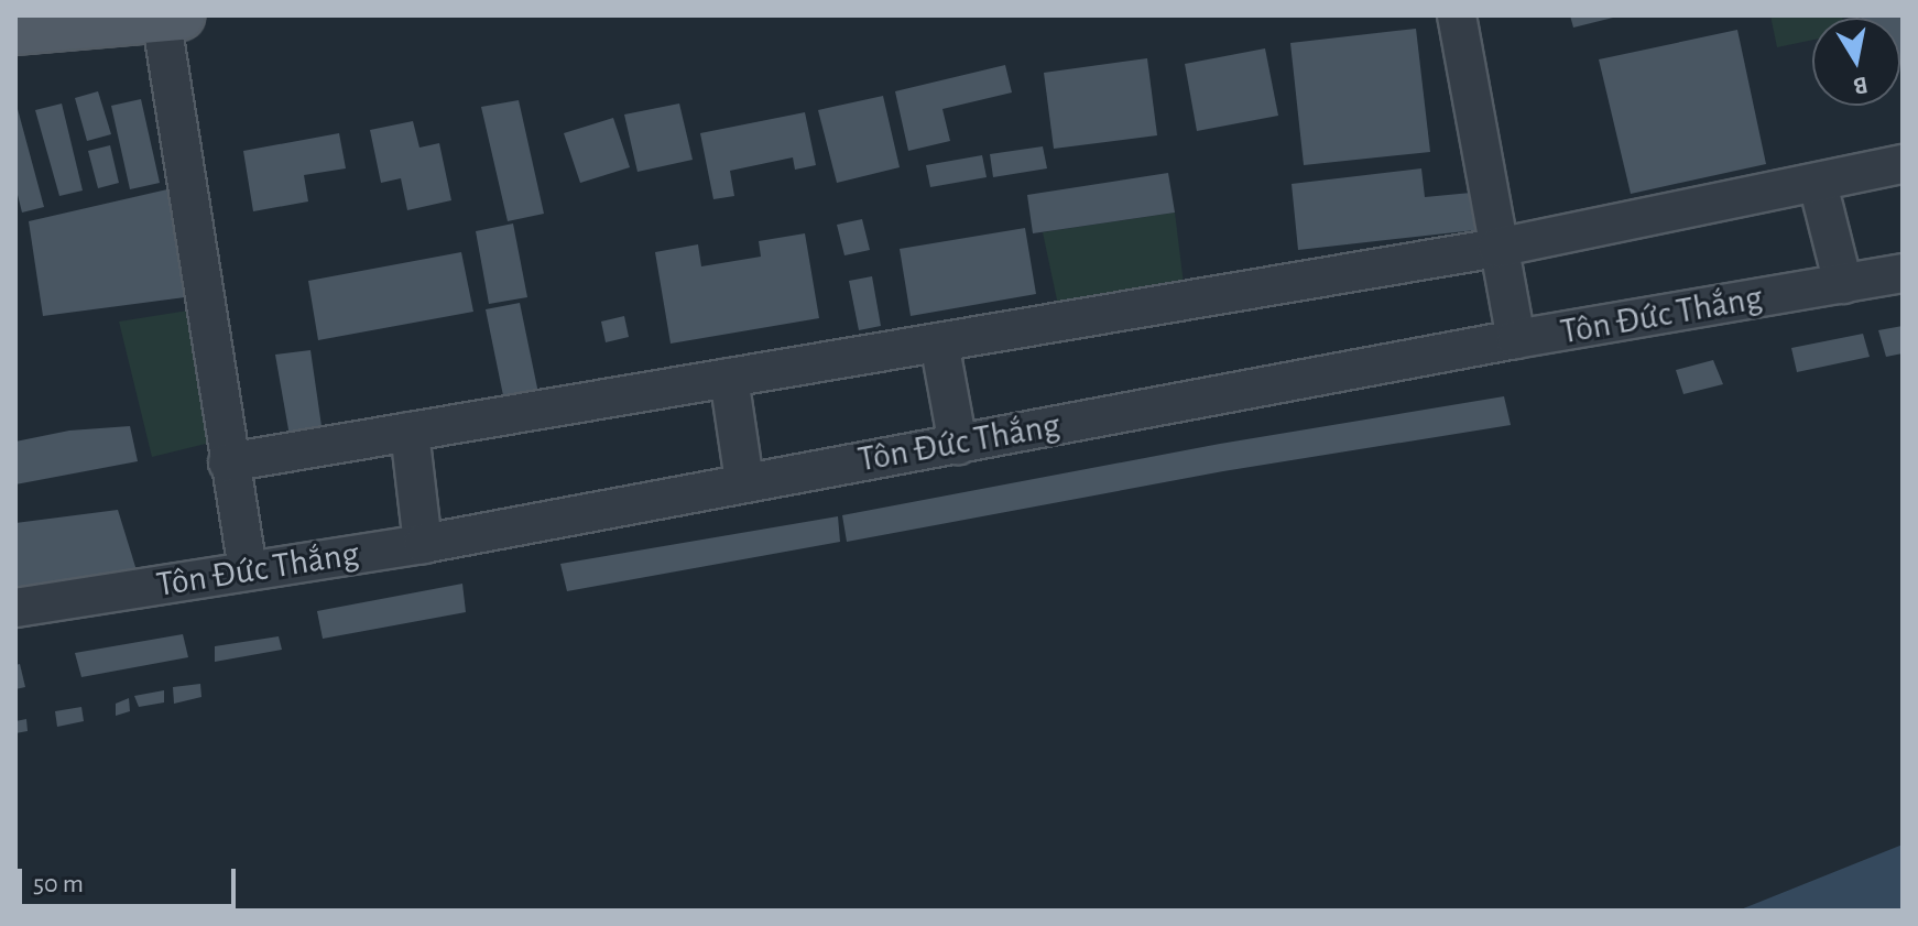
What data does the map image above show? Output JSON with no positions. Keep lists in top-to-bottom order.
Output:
{
  "streets": {
    "street": ["Tôn Đức Thắng"]
  },
  "scale_bar": "50 m",
  "north": "bottom"
}
